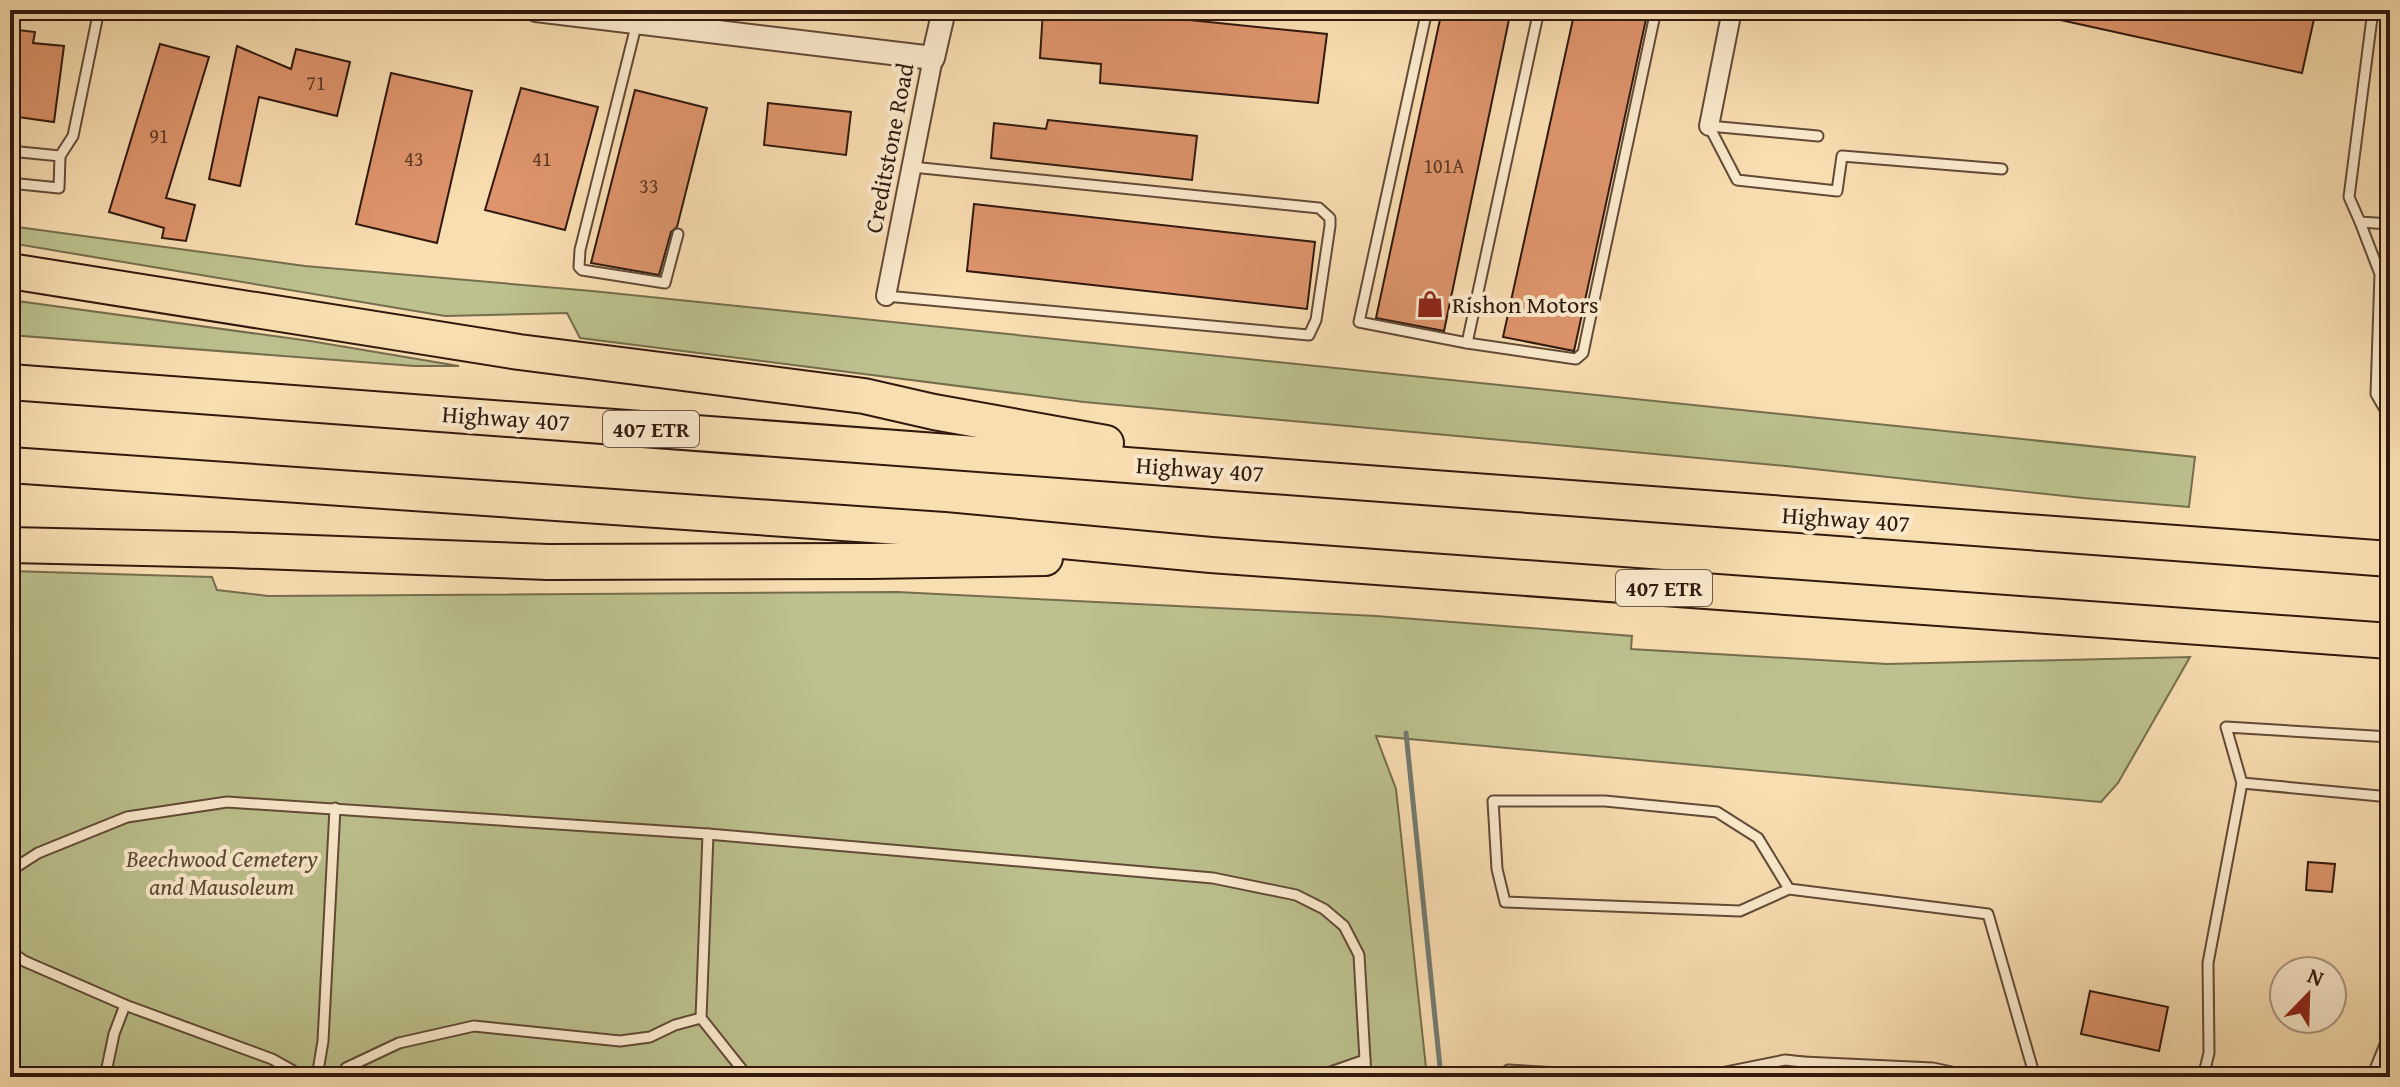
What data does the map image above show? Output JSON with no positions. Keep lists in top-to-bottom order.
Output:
{
  "streets": {
    "highway": ["Highway 407", "407 ETR"],
    "street": ["Creditstone Road"]
  },
  "parks": ["Beechwood Cemetery and Mausoleum"],
  "places": {
    "shop": ["Rishon Motors"]
  },
  "house_numbers": [
    "71",
    "91",
    "43",
    "41",
    "101A",
    "33"
  ],
  "north": "top right"
}
